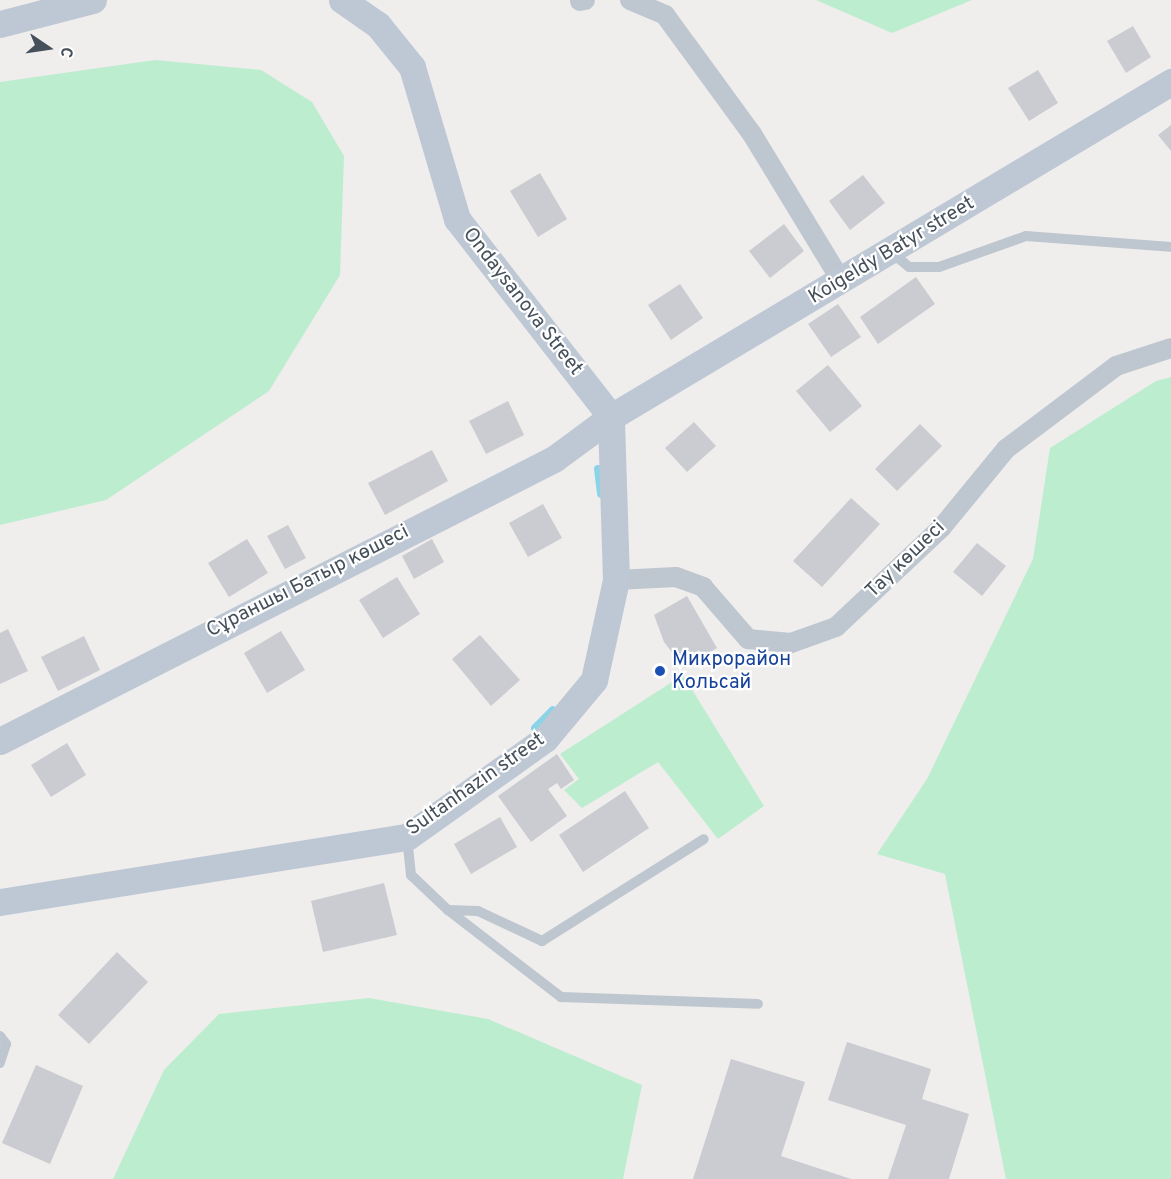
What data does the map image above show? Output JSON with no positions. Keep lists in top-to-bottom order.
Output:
{
  "streets": {
    "street": [
      "Koigeldy Batyr street",
      "Ondaysanova Street",
      "Тау көшесі",
      "Сұраншы Батыр көшесі",
      "Sultanhazin street"
    ]
  },
  "crossings": [
    ["Koigeldy Batyr street", "Ondaysanova Street"],
    ["Koigeldy Batyr street", "Сұраншы Батыр көшесі"],
    ["Koigeldy Batyr street", "Sultanhazin street"],
    ["Ondaysanova Street", "Сұраншы Батыр көшесі"],
    ["Ondaysanova Street", "Sultanhazin street"],
    ["Тау көшесі", "Sultanhazin street"],
    ["Сұраншы Батыр көшесі", "Sultanhazin street"]
  ],
  "places": ["Микрорайон Кольсай"],
  "north": "right"
}
